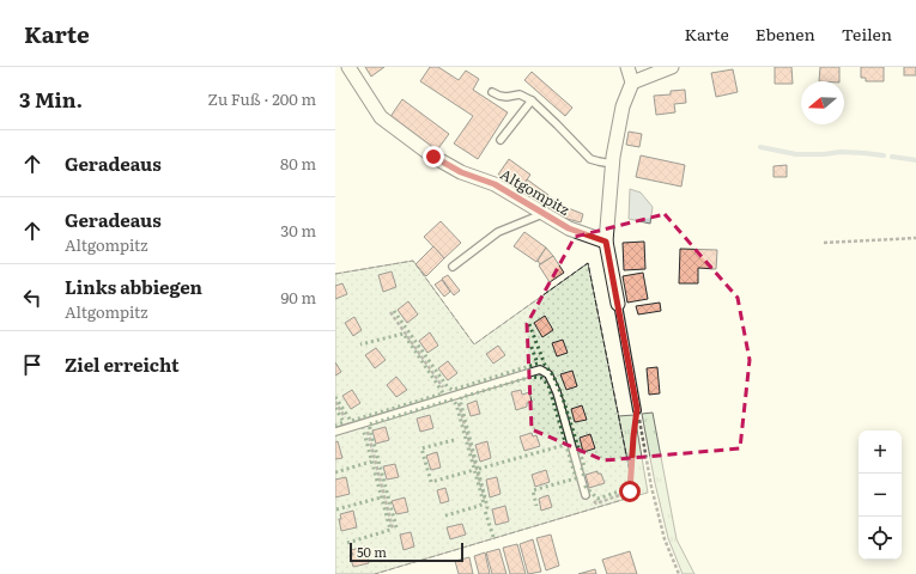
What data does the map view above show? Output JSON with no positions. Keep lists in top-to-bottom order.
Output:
{
  "streets": {
    "street": ["Altgompitz"]
  },
  "scale_bar": "50 m",
  "north": "left",
  "page": {
    "header": "Karte",
    "nav": ["Karte", "Ebenen", "Teilen"],
    "heading": ["3 Min.", "Zu Fuß · 200 m"],
    "list": [
      ["Geradeaus", "80 m"],
      ["Geradeaus", "Altgompitz", "30 m"],
      ["Links abbiegen", "Altgompitz", "90 m"],
      "Ziel erreicht"
    ],
    "map_buttons": ["+", "−"],
    "scale": "50 m"
  }
}
